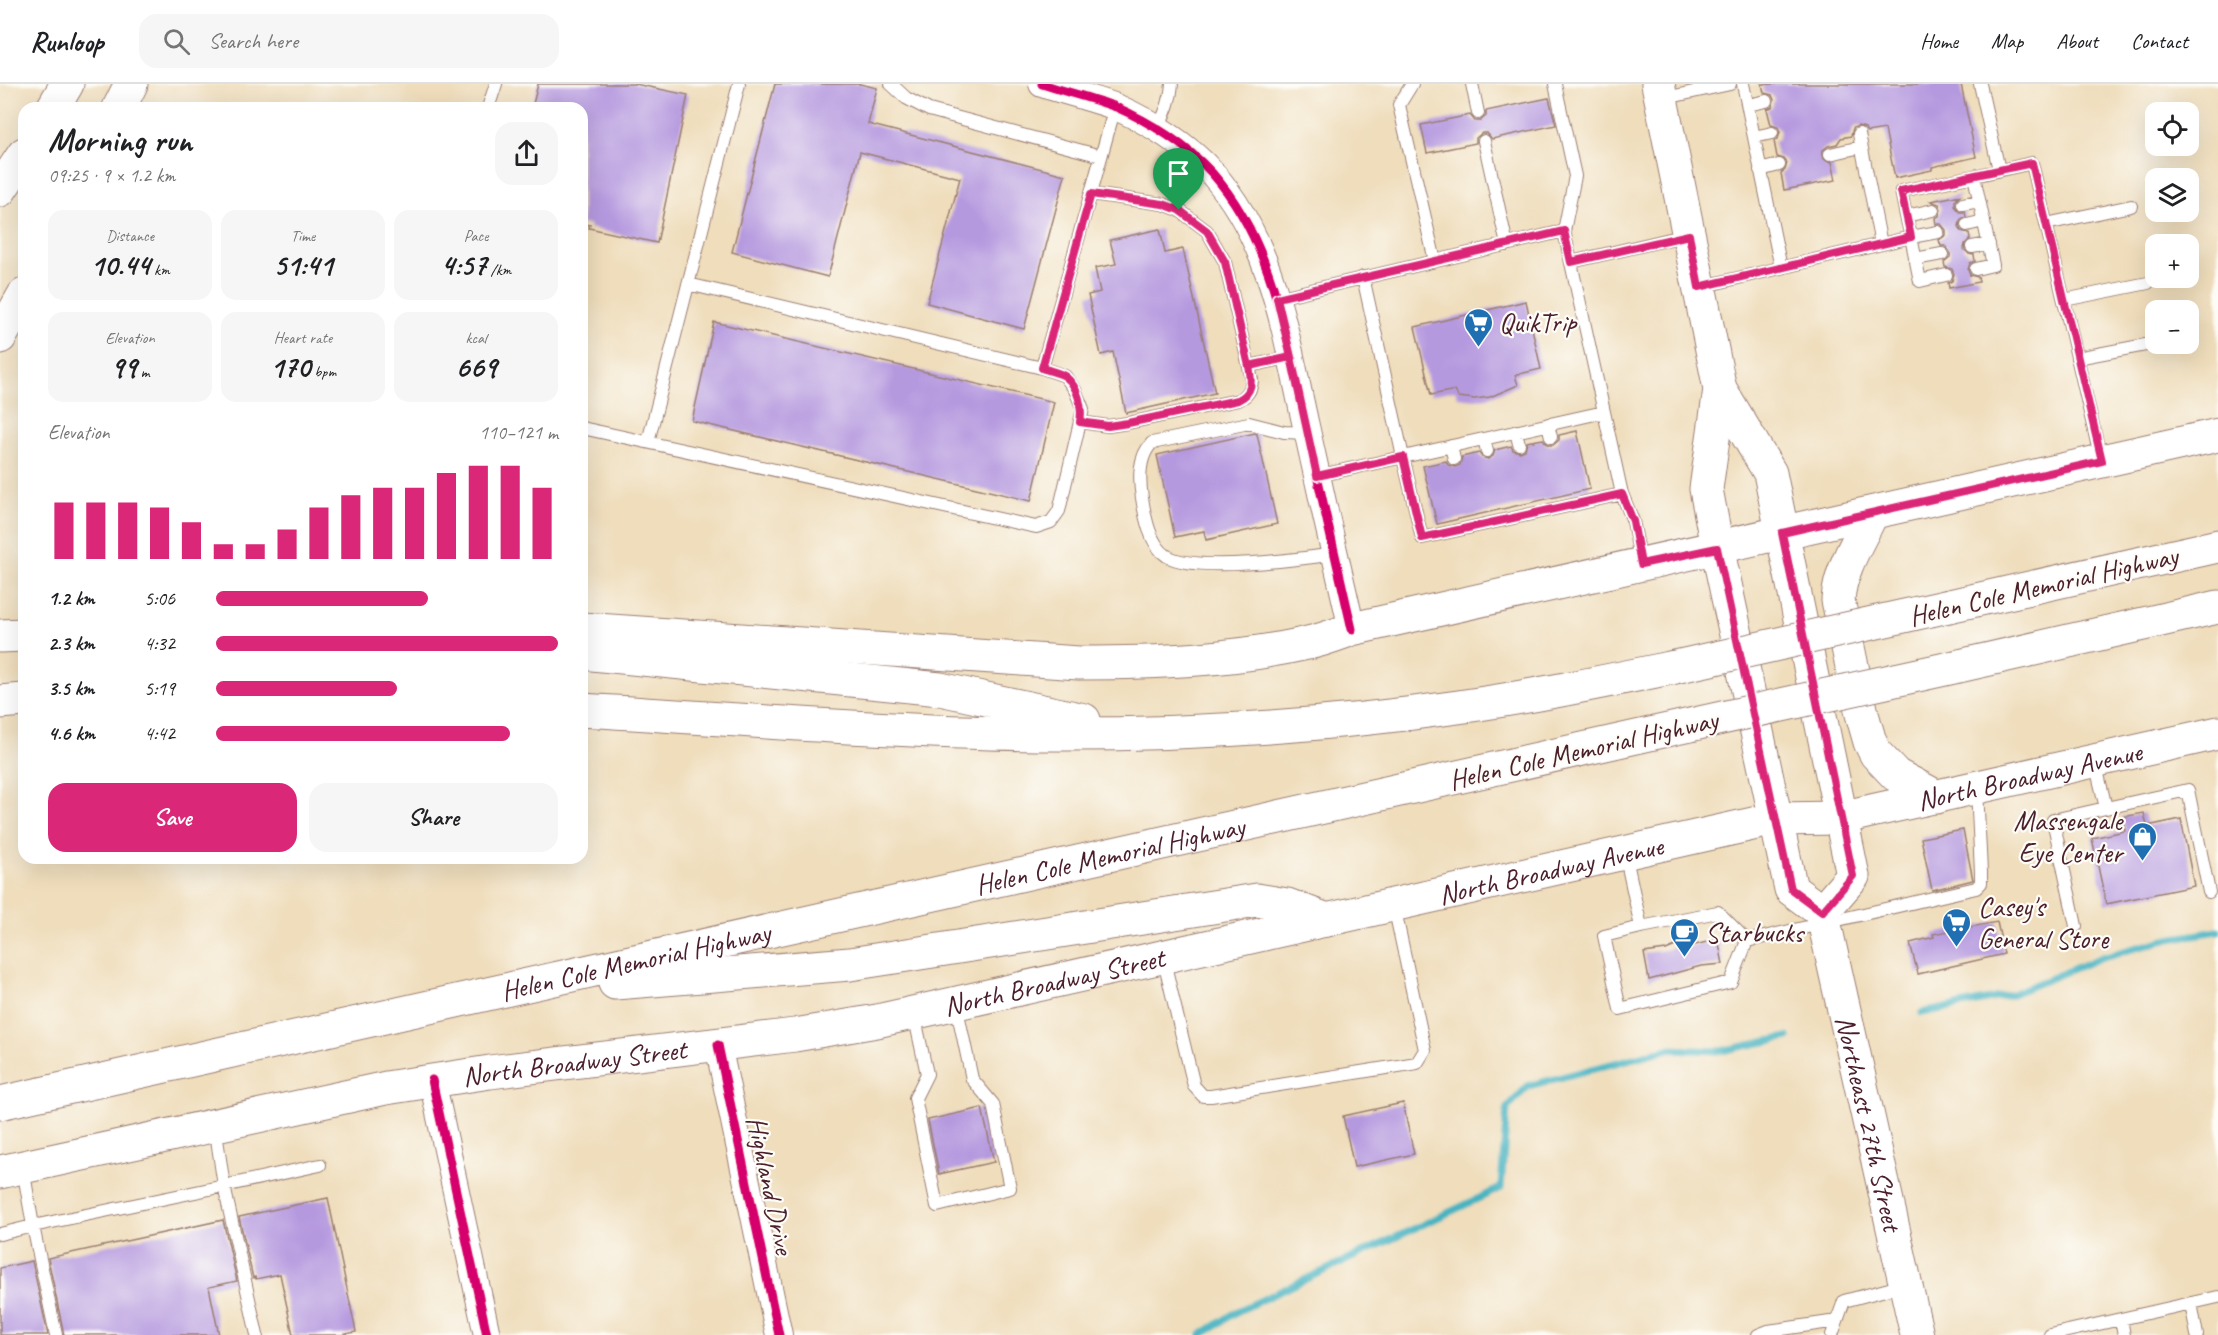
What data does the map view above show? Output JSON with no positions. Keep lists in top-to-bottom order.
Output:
{
  "streets": {
    "main road": [
      "Helen Cole Memorial Highway",
      "North Broadway Avenue",
      "North Broadway Street",
      "Northeast 27th Street"
    ],
    "street": ["Highland Drive"]
  },
  "crossings": [
    ["North Broadway Avenue", "North Broadway Street"],
    ["North Broadway Street", "Highland Drive"]
  ],
  "places": {
    "supermarket": ["QuikTrip", "Casey's General Store"],
    "shop": ["Massengale Eye Center"],
    "cafe": ["Starbucks"]
  },
  "page": {
    "header": "Runloop",
    "search": "Search here",
    "nav": [
      "Home",
      "Map",
      "About",
      "Contact"
    ],
    "map_buttons": ["+", "−"],
    "heading": ["Morning run", "09:25 · 9 × 1.2 km"],
    "stats": [
      ["Distance", "10.44 km"],
      ["Time", "51:41"],
      ["Pace", "4:57 /km"],
      ["Elevation", "99 m"],
      ["Heart rate", "170 bpm"],
      ["kcal", "669"]
    ],
    "chart": ["Elevation", "110–121 m"],
    "list": [
      {
        "name": "1.2 km",
        "note": "5:06"
      },
      {
        "name": "2.3 km",
        "note": "4:32"
      },
      {
        "name": "3.5 km",
        "note": "5:19"
      },
      {
        "name": "4.6 km",
        "note": "4:42"
      }
    ],
    "buttons": ["Save", "Share"]
  }
}
